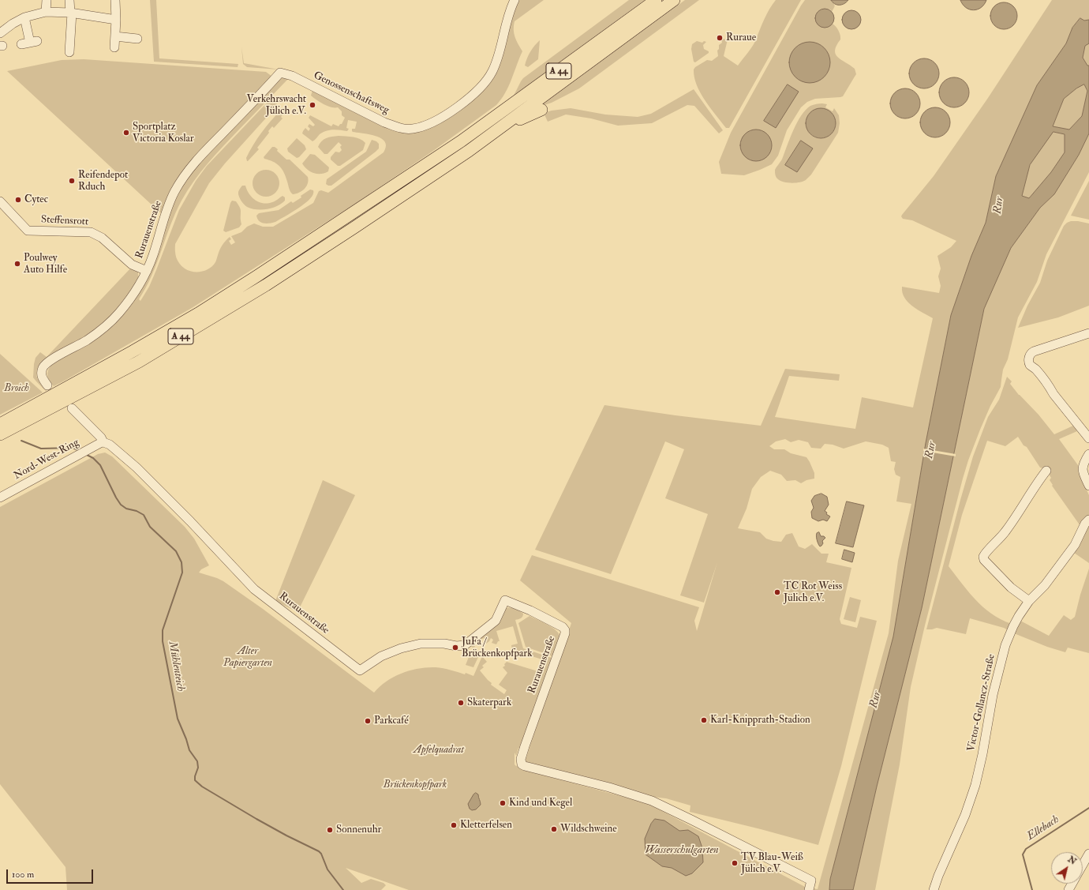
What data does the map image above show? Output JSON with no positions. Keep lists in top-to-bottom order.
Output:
{
  "streets": {
    "highway": ["A 44"],
    "street": [
      "Genossenschaftsweg",
      "Steffensrott",
      "Rurauenstraße",
      "Nord-West-Ring",
      "Victor-Gollancz-Straße"
    ]
  },
  "crossings": [
    ["Genossenschaftsweg", "Rurauenstraße"],
    ["Steffensrott", "Rurauenstraße"],
    ["Rurauenstraße", "Nord-West-Ring"]
  ],
  "water": [
    "Rur",
    "Mühlenteich",
    "Ellebach",
    "Wasserschulgarten"
  ],
  "parks": [
    "Broich",
    "Alter Papiergarten",
    "Apfelquadrat",
    "Brückenkopfpark"
  ],
  "places": [
    "Ruraue",
    "Verkehrswacht Jülich e.V.",
    "Sportplatz Victoria Koslar",
    "Reifendepot Rduch",
    "Cytec",
    "Poulwey Auto Hilfe",
    "TC Rot Weiss Jülich e.V.",
    "JuFa / Brückenkopfpark",
    "Skaterpark",
    "Karl-Knipprath-Stadion",
    "Parkcafé",
    "Kind und Kegel",
    "Kletterfelsen",
    "Wildschweine",
    "Sonnenuhr",
    "TV Blau-Weiß Jülich e.V."
  ],
  "scale_bar": "100 m",
  "north": "top right"
}
